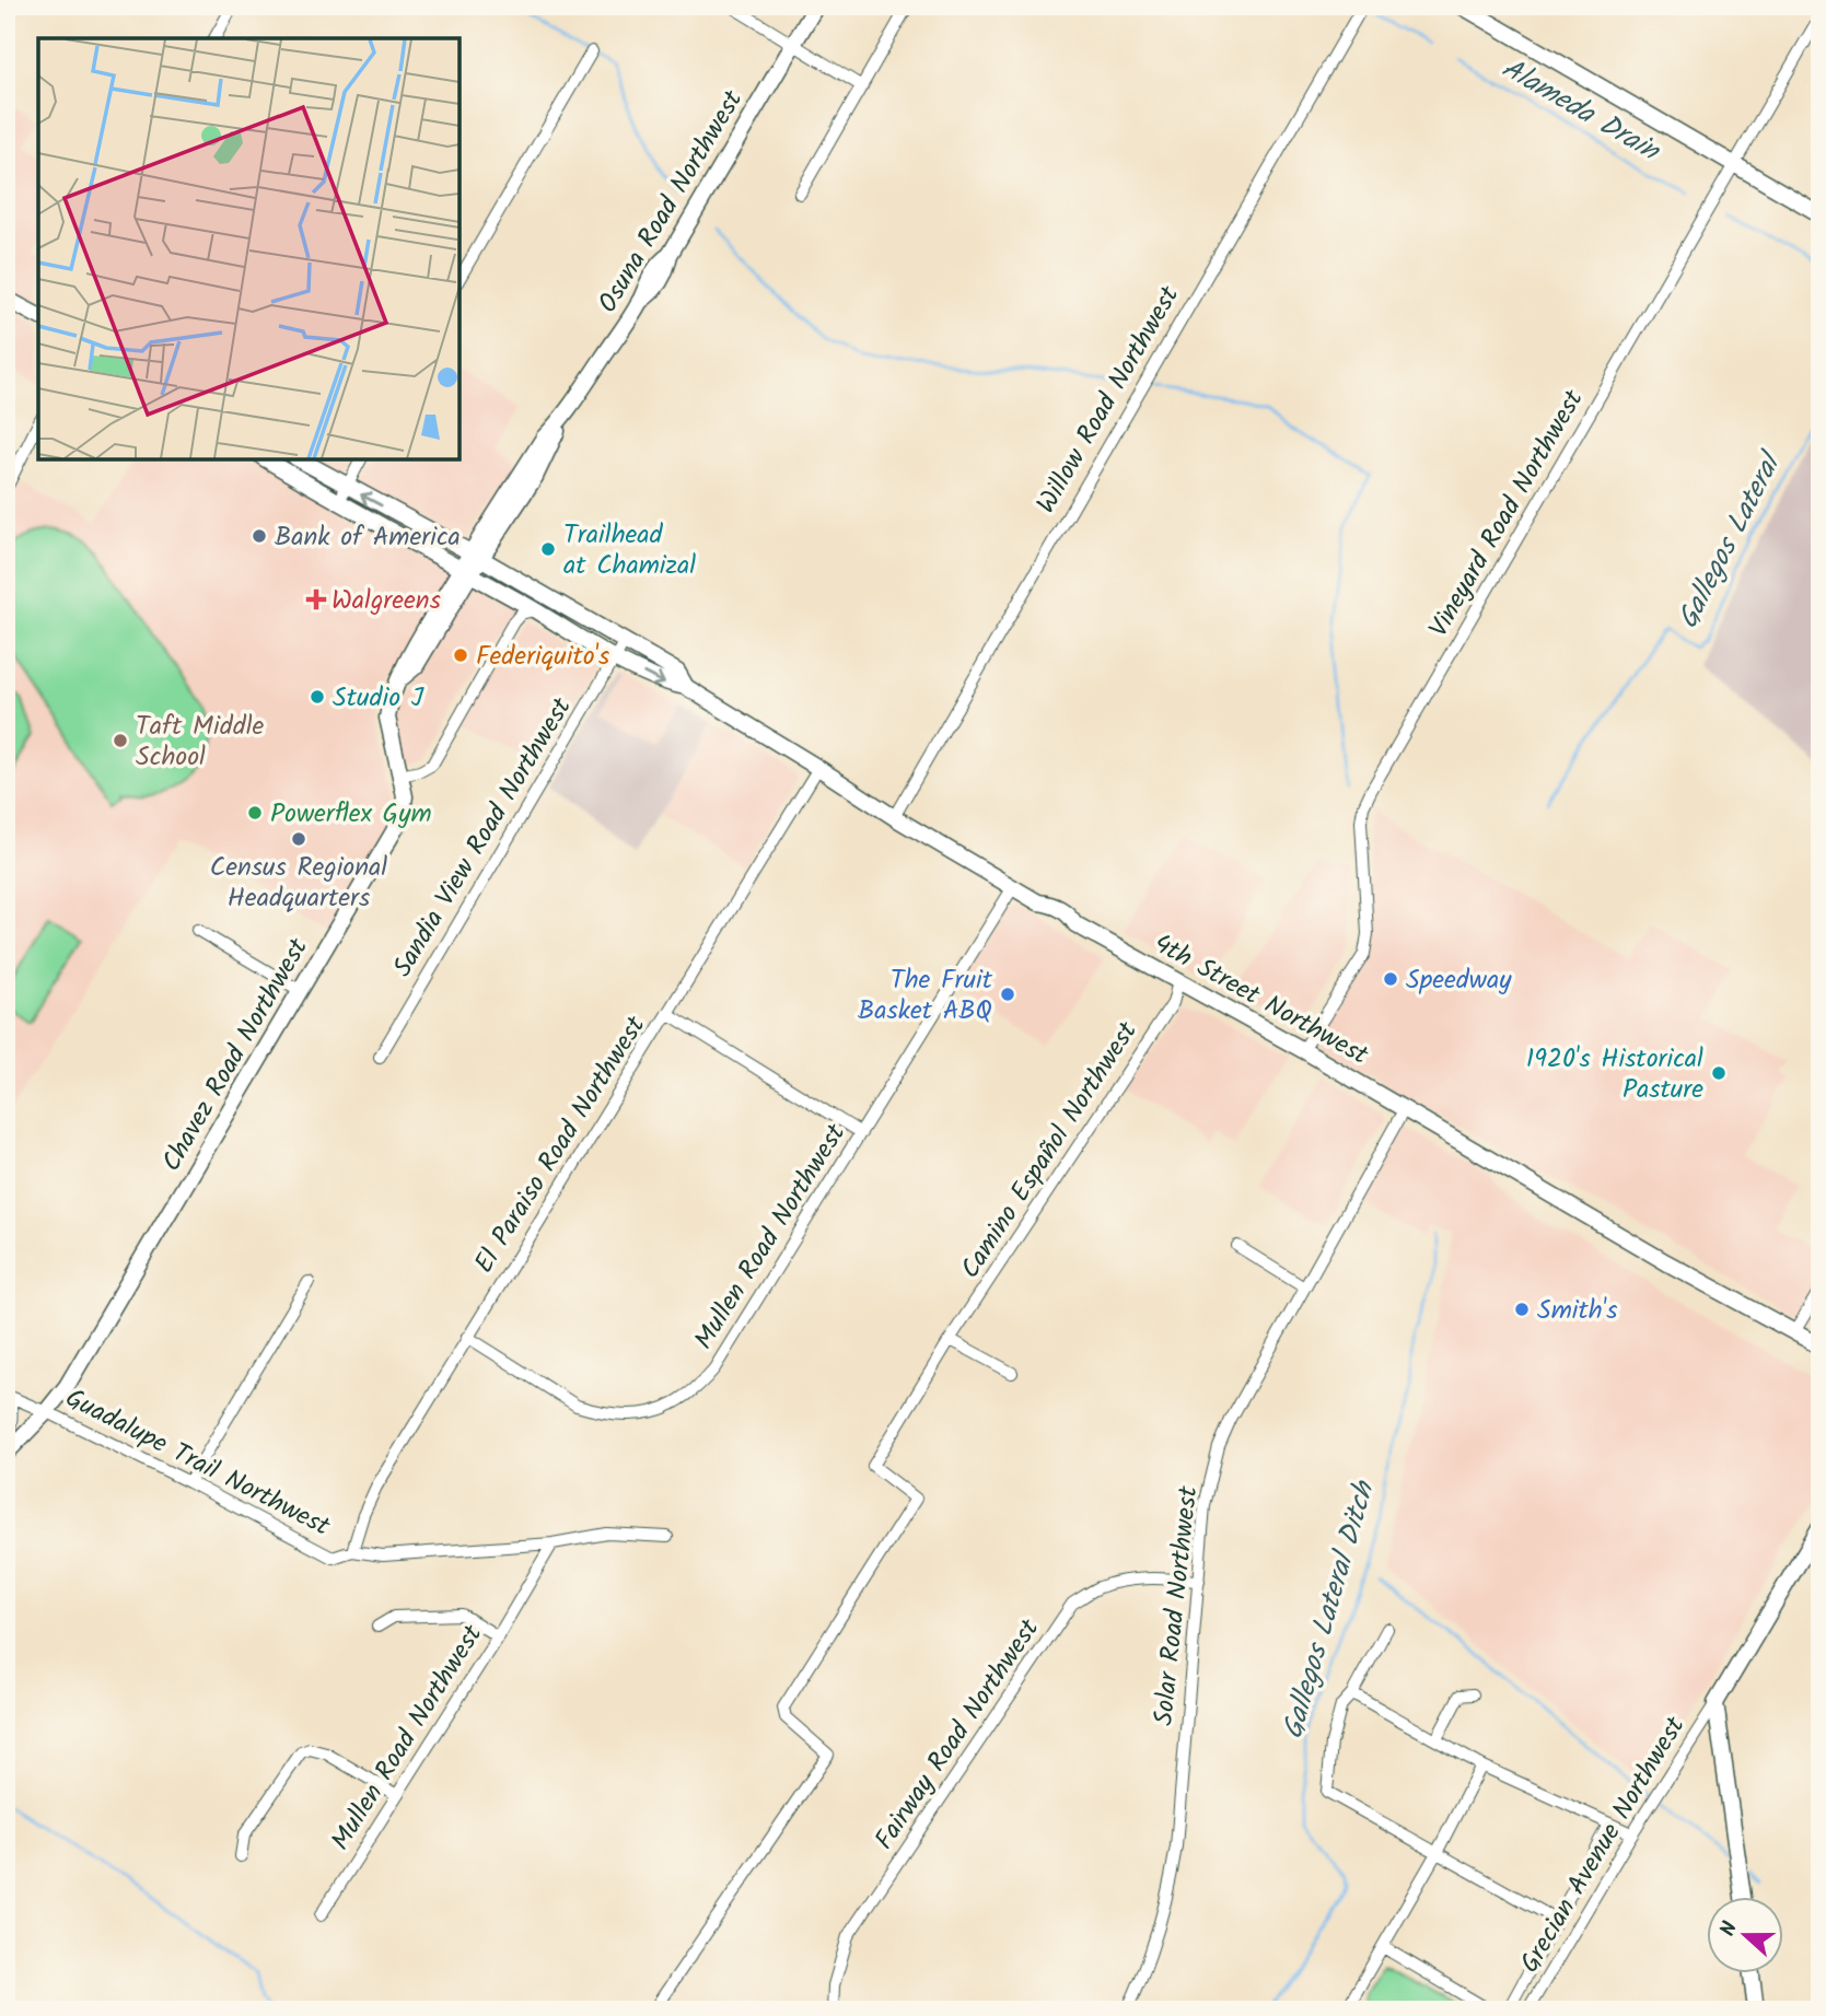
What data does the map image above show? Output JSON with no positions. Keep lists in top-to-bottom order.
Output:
{
  "streets": {
    "main road": ["Osuna Road Northwest", "4th Street Northwest", "Chavez Road Northwest"],
    "street": [
      "Willow Road Northwest",
      "Vineyard Road Northwest",
      "Sandia View Road Northwest",
      "El Paraiso Road Northwest",
      "Camino Español Northwest",
      "Mullen Road Northwest",
      "Guadalupe Trail Northwest",
      "Solar Road Northwest",
      "Fairway Road Northwest",
      "Grecian Avenue Northwest"
    ]
  },
  "crossings": [
    ["Osuna Road Northwest", "Chavez Road Northwest"],
    ["Vineyard Road Northwest", "4th Street Northwest"],
    ["4th Street Northwest", "Camino Español Northwest"],
    ["4th Street Northwest", "Mullen Road Northwest"],
    ["4th Street Northwest", "Solar Road Northwest"],
    ["Chavez Road Northwest", "Guadalupe Trail Northwest"],
    ["El Paraiso Road Northwest", "Mullen Road Northwest"],
    ["El Paraiso Road Northwest", "Guadalupe Trail Northwest"],
    ["Mullen Road Northwest", "Guadalupe Trail Northwest"],
    ["Solar Road Northwest", "Fairway Road Northwest"]
  ],
  "water": ["Alameda Drain", "Gallegos Lateral", "Gallegos Lateral Ditch"],
  "places": {
    "other": [
      "Bank of America",
      "Trailhead at Chamizal",
      "Federiquito's",
      "Studio J",
      "Taft Middle School",
      "Powerflex Gym",
      "Census Regional Headquarters",
      "Speedway",
      "The Fruit Basket ABQ",
      "1920's Historical Pasture",
      "Smith's"
    ],
    "health": ["Walgreens"]
  },
  "north": "left"
}
